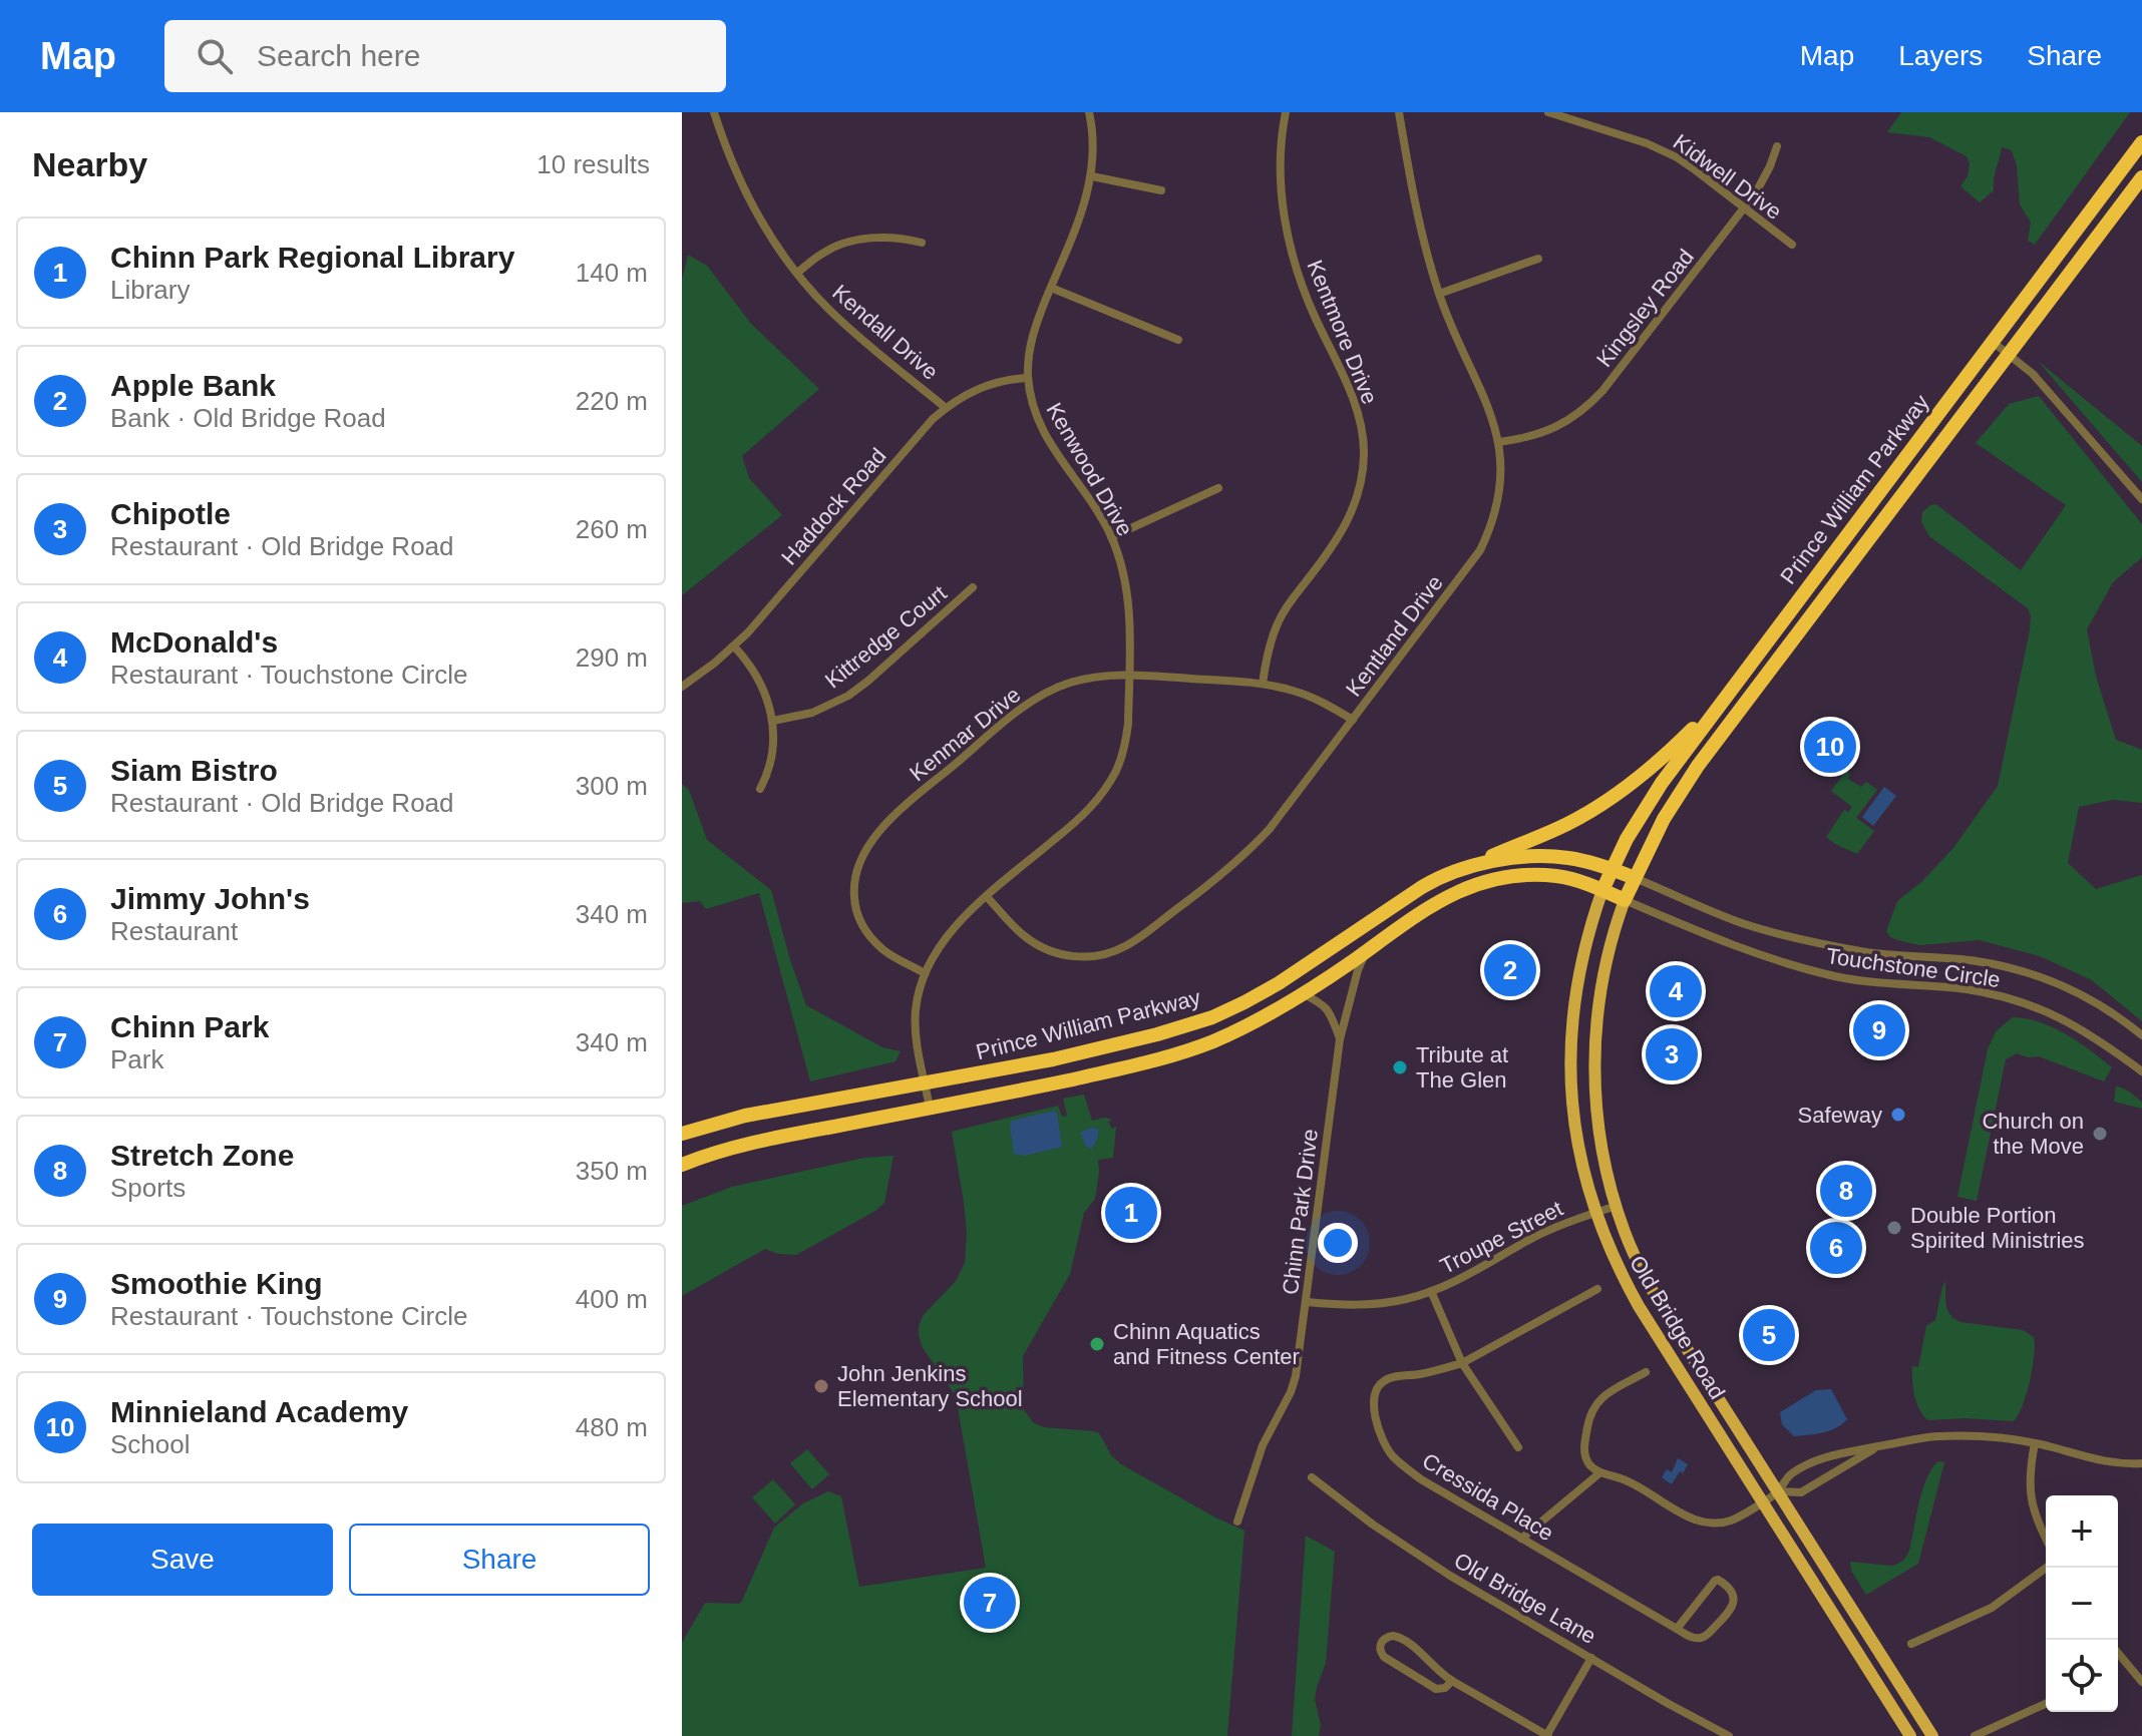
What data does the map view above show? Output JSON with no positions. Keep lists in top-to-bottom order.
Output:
{
  "streets": {
    "highway": ["Prince William Parkway"],
    "main road": ["Old Bridge Road"],
    "street": [
      "Kidwell Drive",
      "Kingsley Road",
      "Kendall Drive",
      "Kentmore Drive",
      "Kenwood Drive",
      "Haddock Road",
      "Kentland Drive",
      "Kittredge Court",
      "Kenmar Drive",
      "Touchstone Circle",
      "Chinn Park Drive",
      "Troupe Street",
      "Cressida Place",
      "Old Bridge Lane"
    ]
  },
  "crossings": [
    ["Kidwell Drive", "Kingsley Road"],
    ["Kingsley Road", "Kentland Drive"],
    ["Kendall Drive", "Haddock Road"],
    ["Kentmore Drive", "Kenmar Drive"],
    ["Kenwood Drive", "Prince William Parkway"],
    ["Kenwood Drive", "Haddock Road"],
    ["Kenwood Drive", "Kentland Drive"],
    ["Kenwood Drive", "Kenmar Drive"],
    ["Prince William Parkway", "Touchstone Circle"],
    ["Prince William Parkway", "Chinn Park Drive"],
    ["Prince William Parkway", "Old Bridge Road"],
    ["Kentland Drive", "Kenmar Drive"],
    ["Touchstone Circle", "Old Bridge Road"],
    ["Chinn Park Drive", "Troupe Street"],
    ["Troupe Street", "Old Bridge Road"]
  ],
  "places": [
    "Tribute at The Glen",
    "Safeway",
    "Church on the Move",
    "Double Portion Spirited Ministries",
    "Chinn Aquatics and Fitness Center",
    "John Jenkins Elementary School"
  ],
  "page": {
    "header": "Map",
    "search": "Search here",
    "nav": ["Map", "Layers", "Share"],
    "heading": ["Nearby", "10 results"],
    "list": [
      {
        "mark": "1",
        "name": "Chinn Park Regional Library",
        "note": "Library",
        "value": "140 m"
      },
      {
        "mark": "2",
        "name": "Apple Bank",
        "note": "Bank · Old Bridge Road",
        "value": "220 m"
      },
      {
        "mark": "3",
        "name": "Chipotle",
        "note": "Restaurant · Old Bridge Road",
        "value": "260 m"
      },
      {
        "mark": "4",
        "name": "McDonald's",
        "note": "Restaurant · Touchstone Circle",
        "value": "290 m"
      },
      {
        "mark": "5",
        "name": "Siam Bistro",
        "note": "Restaurant · Old Bridge Road",
        "value": "300 m"
      },
      {
        "mark": "6",
        "name": "Jimmy John's",
        "note": "Restaurant",
        "value": "340 m"
      },
      {
        "mark": "7",
        "name": "Chinn Park",
        "note": "Park",
        "value": "340 m"
      },
      {
        "mark": "8",
        "name": "Stretch Zone",
        "note": "Sports",
        "value": "350 m"
      },
      {
        "mark": "9",
        "name": "Smoothie King",
        "note": "Restaurant · Touchstone Circle",
        "value": "400 m"
      },
      {
        "mark": "10",
        "name": "Minnieland Academy",
        "note": "School",
        "value": "480 m"
      }
    ],
    "pins": [
      "10",
      "2",
      "4",
      "9",
      "3",
      "8",
      "1",
      "6",
      "5",
      "7"
    ],
    "map_buttons": ["+", "−"],
    "buttons": ["Save", "Share"]
  }
}
